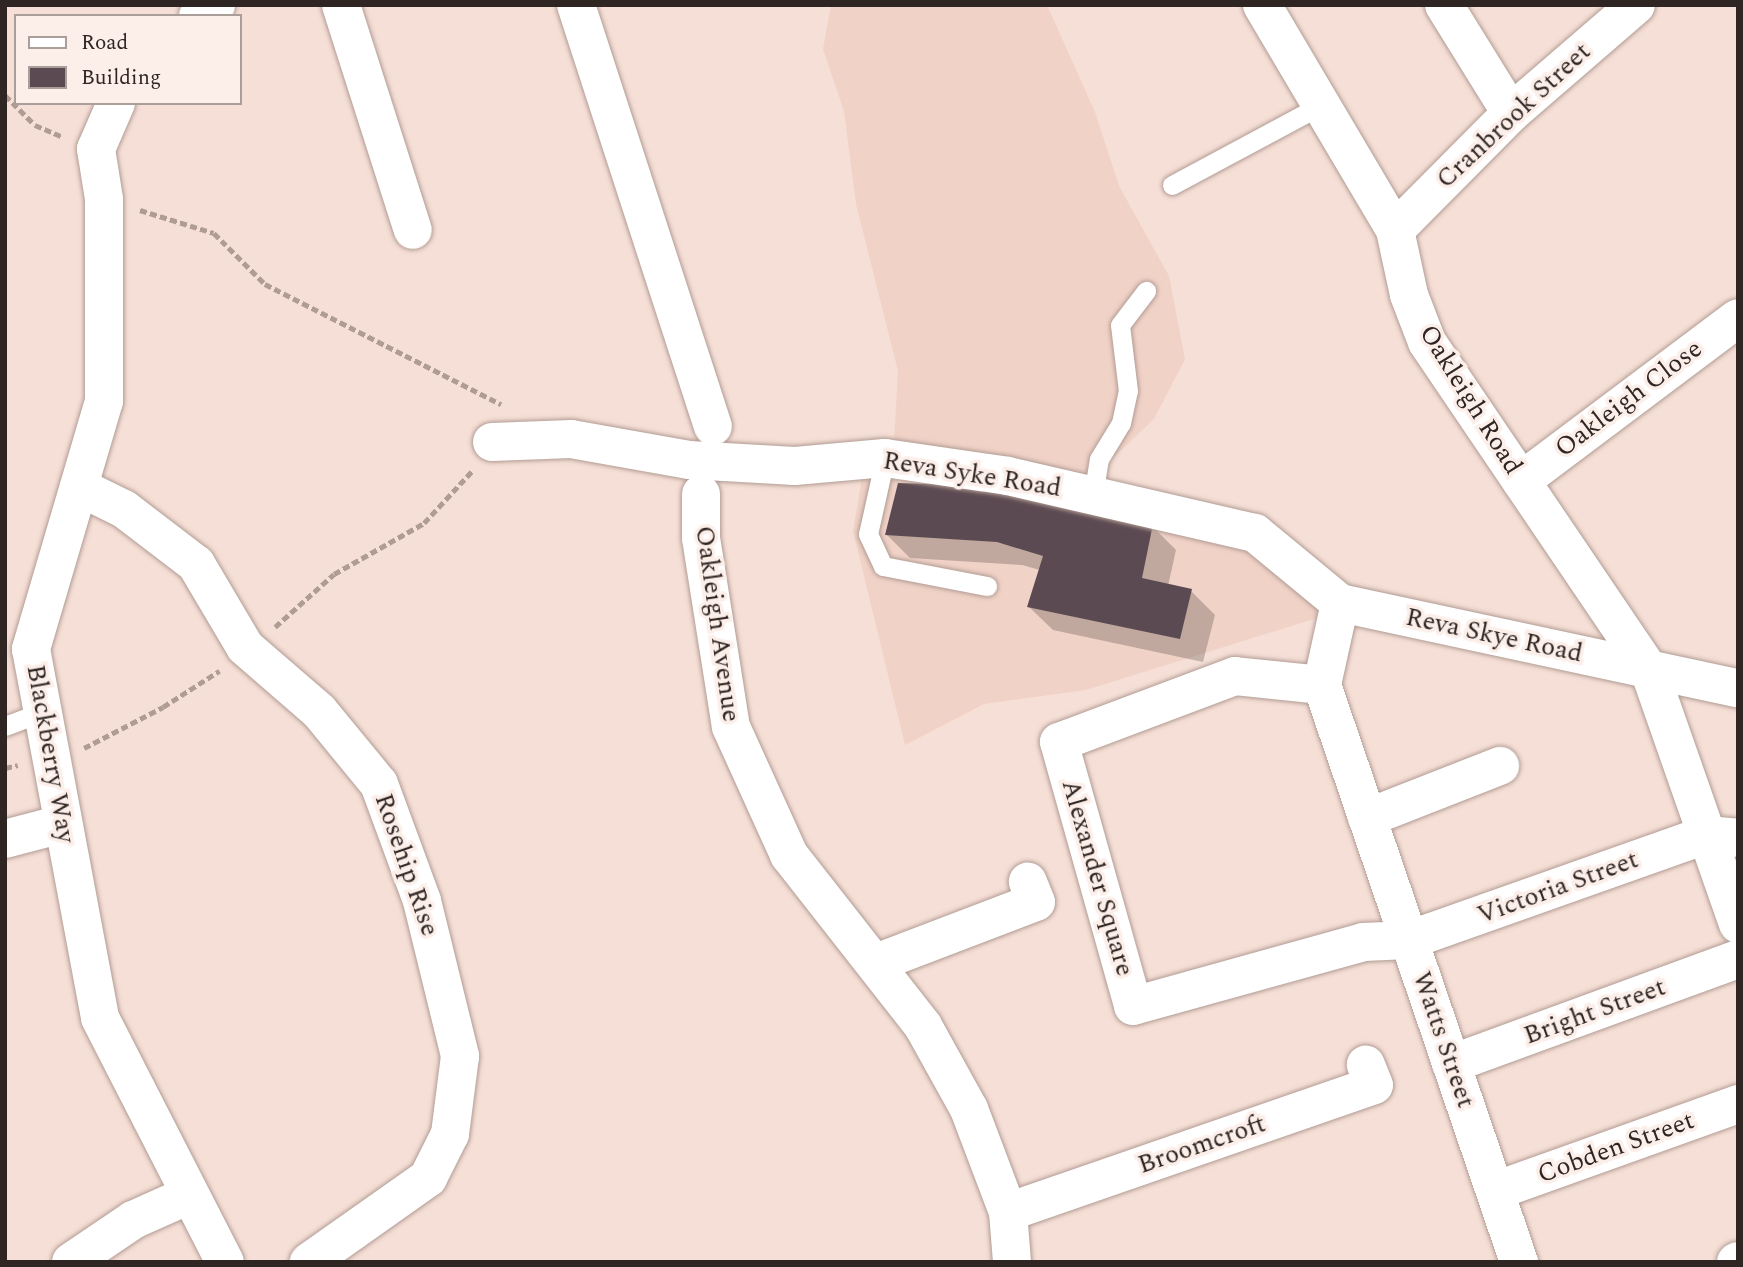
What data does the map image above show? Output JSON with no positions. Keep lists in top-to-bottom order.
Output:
{
  "streets": {
    "street": [
      "Cranbrook Street",
      "Oakleigh Close",
      "Oakleigh Road",
      "Reva Syke Road",
      "Oakleigh Avenue",
      "Reva Skye Road",
      "Blackberry Way",
      "Rosehip Rise",
      "Alexander Square",
      "Victoria Street",
      "Bright Street",
      "Watts Street",
      "Broomcroft",
      "Cobden Street"
    ]
  },
  "crossings": [
    ["Cranbrook Street", "Oakleigh Road"],
    ["Oakleigh Close", "Oakleigh Road"],
    ["Oakleigh Road", "Reva Skye Road"],
    ["Oakleigh Road", "Victoria Street"],
    ["Reva Syke Road", "Reva Skye Road"],
    ["Oakleigh Avenue", "Broomcroft"],
    ["Blackberry Way", "Rosehip Rise"],
    ["Alexander Square", "Victoria Street"],
    ["Alexander Square", "Watts Street"],
    ["Victoria Street", "Watts Street"],
    ["Bright Street", "Watts Street"],
    ["Watts Street", "Cobden Street"]
  ],
  "legend": ["Road", "Building"]
}
